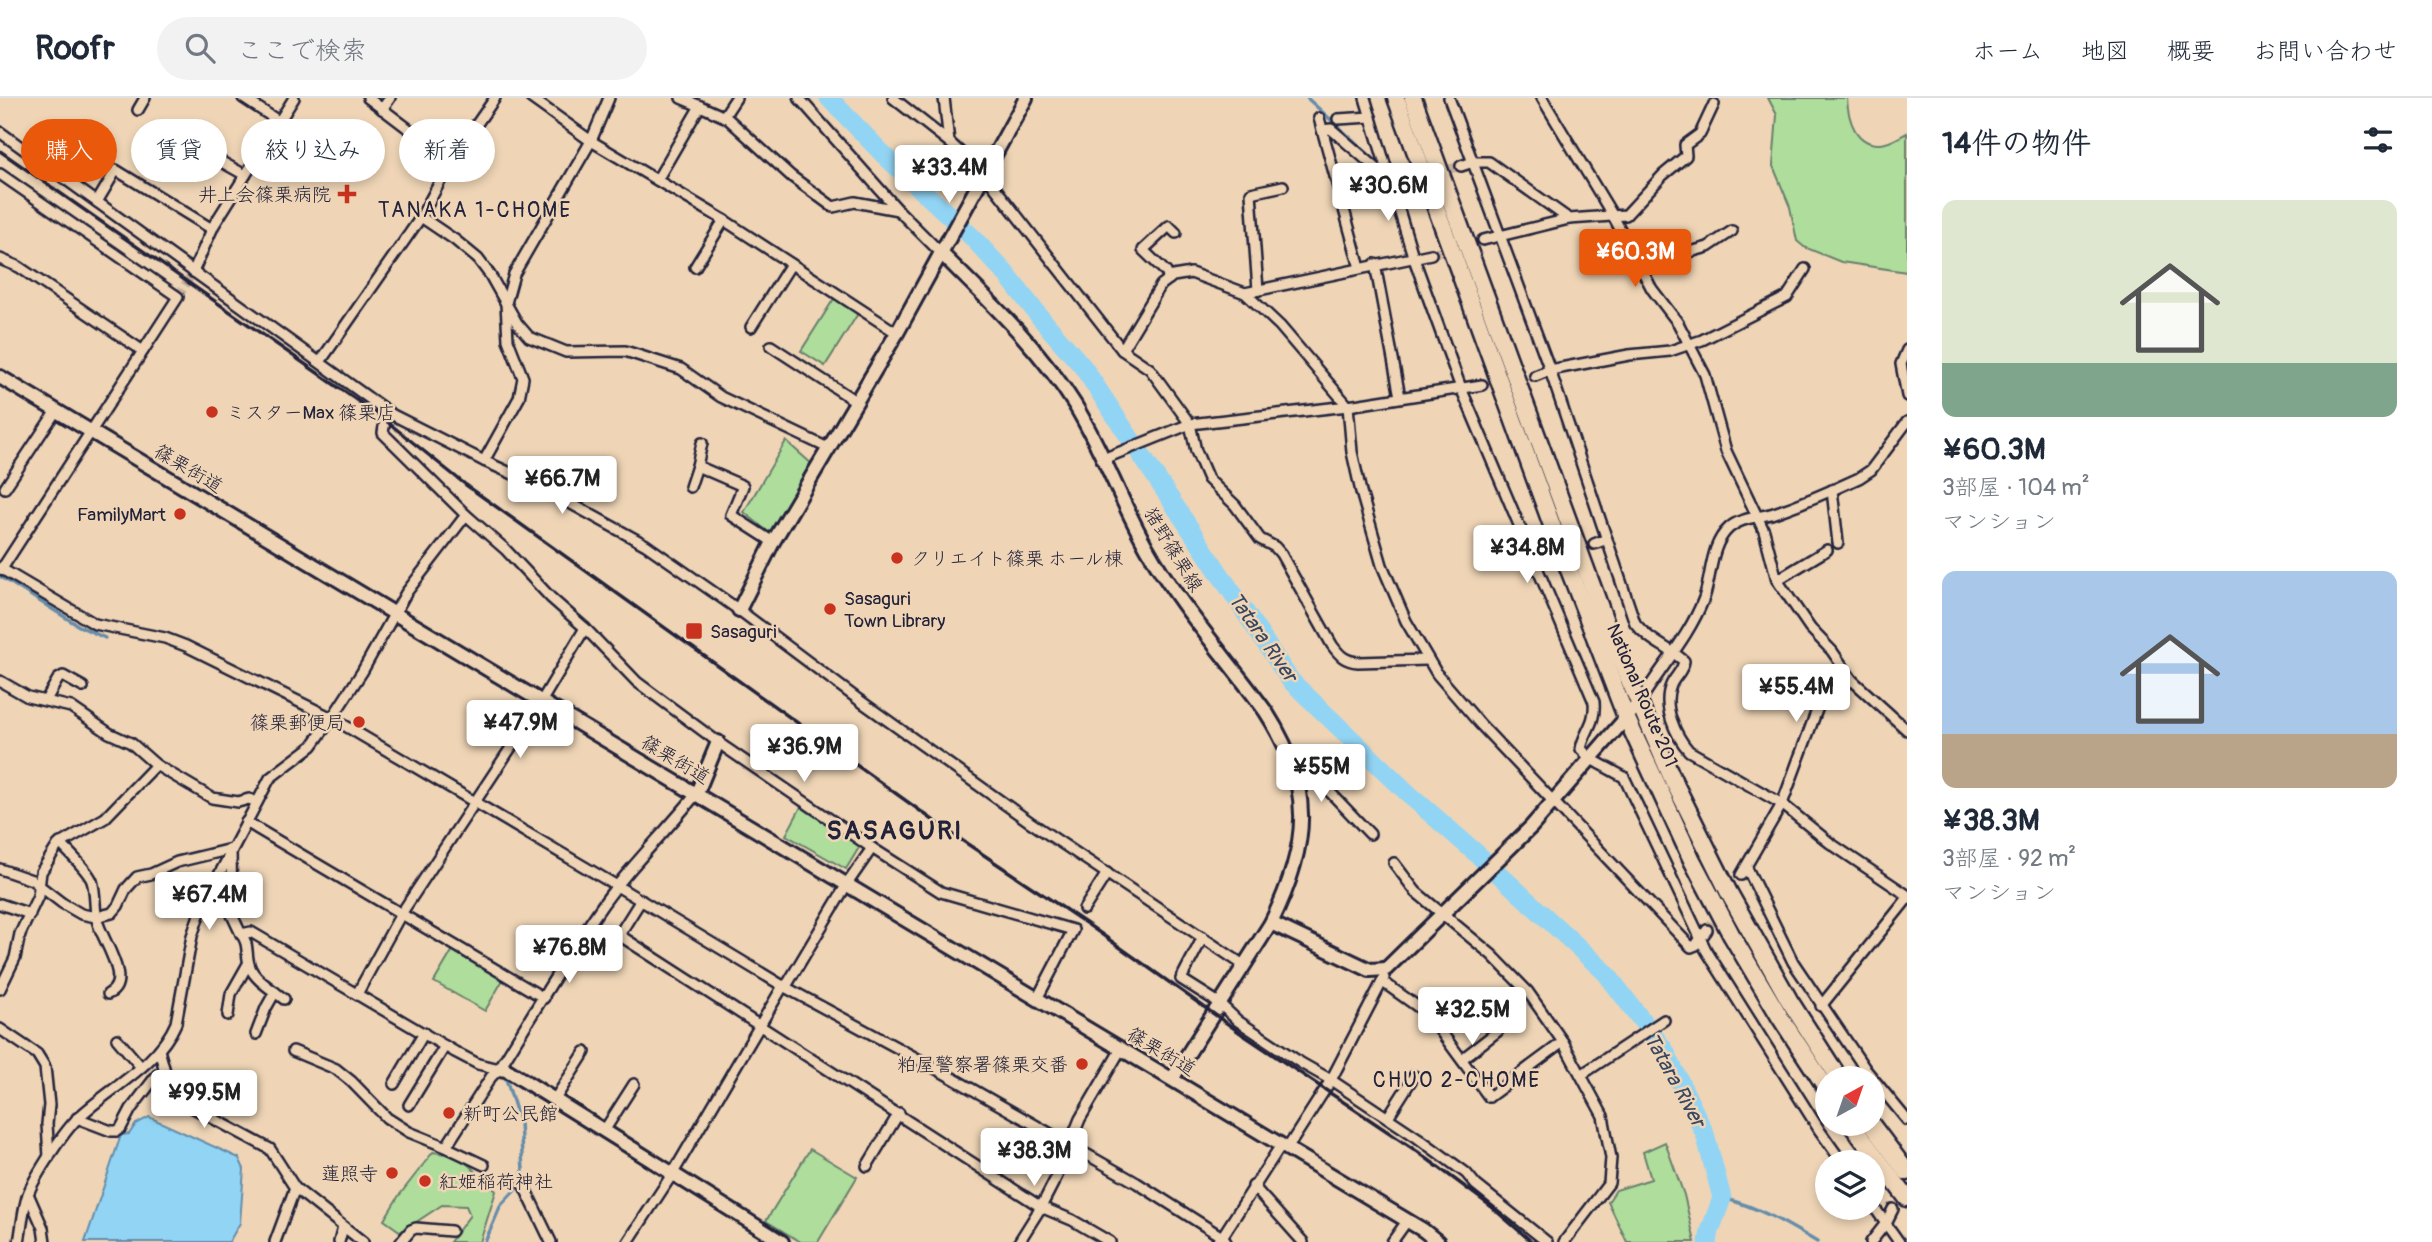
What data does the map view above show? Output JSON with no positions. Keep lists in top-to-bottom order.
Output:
{
  "streets": {
    "highway": ["National Route 201"],
    "main road": ["篠栗街道", "猪野篠栗線"]
  },
  "crossings": [
    ["篠栗街道", "猪野篠栗線"]
  ],
  "districts": ["TANAKA 1-CHOME", "SASAGURI", "CHUO 2-CHOME"],
  "water": ["Tatara River"],
  "places": {
    "health": ["井上会篠栗病院"],
    "other": [
      "ミスターMax 篠栗店",
      "FamilyMart",
      "クリエイト篠栗 ホール棟",
      "Sasaguri Town Library",
      "篠栗郵便局",
      "粕屋警察署篠栗交番",
      "新町公民館",
      "蓮照寺",
      "紅姫稲荷神社"
    ],
    "transit": ["Sasaguri"]
  },
  "north": "top right",
  "page": {
    "header": "Roofr",
    "search": "ここで検索",
    "nav": [
      "ホーム",
      "地図",
      "概要",
      "お問い合わせ"
    ],
    "heading": "14件の物件",
    "chip": [
      "購入",
      "賃貸",
      "絞り込み",
      "新着"
    ],
    "price": [
      "¥33.4M",
      "¥30.6M",
      "¥60.3M",
      "¥66.7M",
      "¥34.8M",
      "¥55.4M",
      "¥47.9M",
      "¥36.9M",
      "¥55M",
      "¥67.4M",
      "¥76.8M",
      "¥32.5M",
      "¥99.5M",
      "¥38.3M"
    ],
    "list": [
      {
        "name": "¥60.3M",
        "note": "3部屋 · 104 m² · マンション"
      },
      {
        "name": "¥38.3M",
        "note": "3部屋 · 92 m² · マンション"
      }
    ]
  }
}
